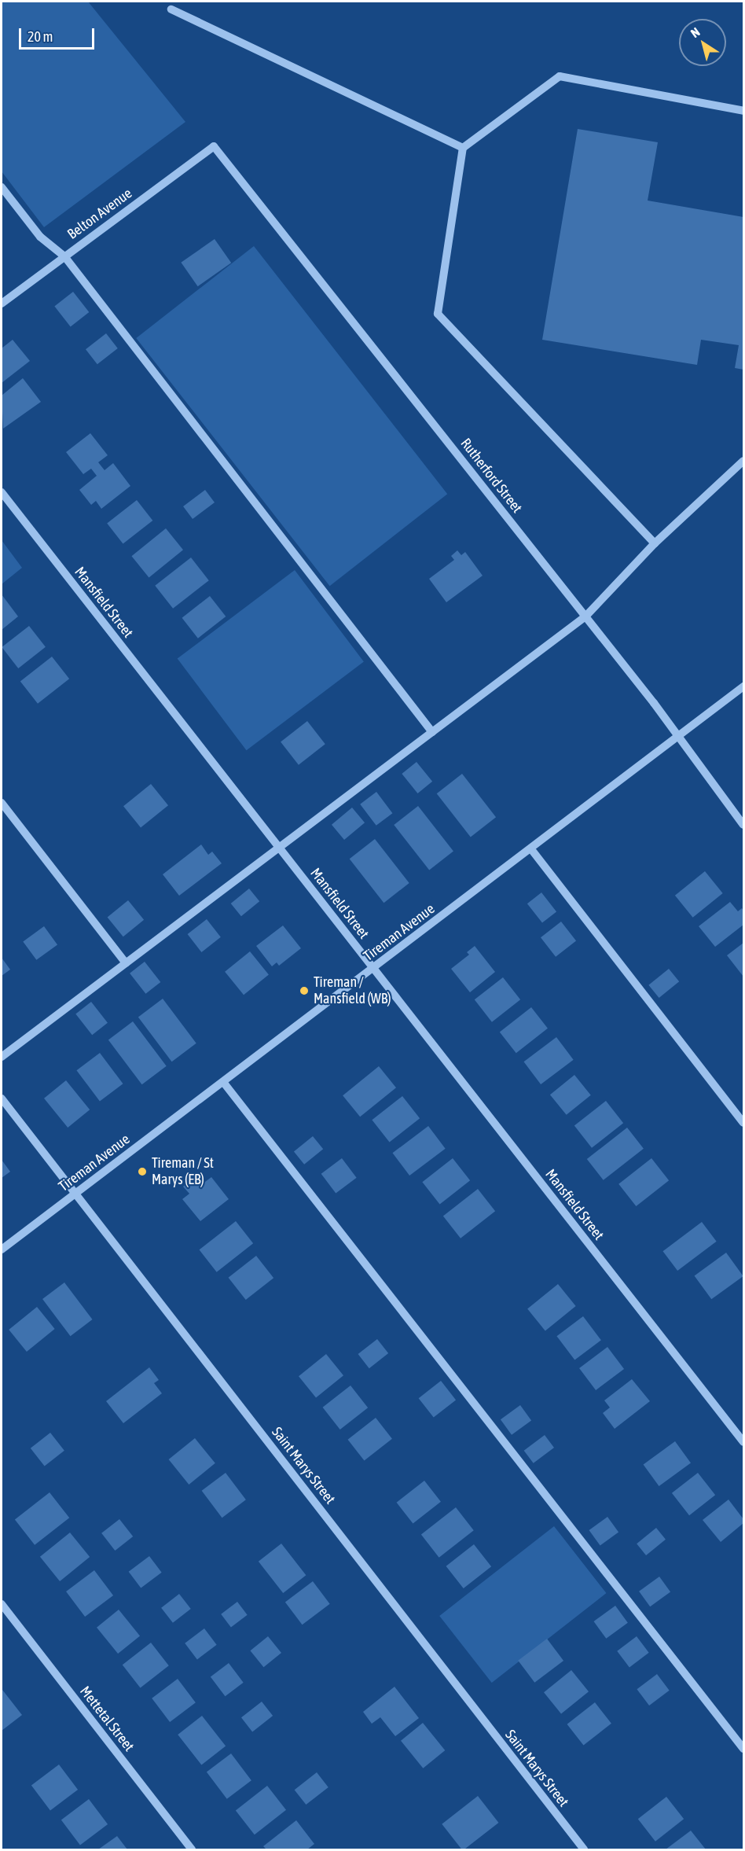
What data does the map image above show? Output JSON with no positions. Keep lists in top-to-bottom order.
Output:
{
  "streets": {
    "street": [
      "Belton Avenue",
      "Rutherford Street",
      "Mansfield Street",
      "Tireman Avenue",
      "Saint Marys Street",
      "Mettetal Street"
    ]
  },
  "crossings": [
    ["Belton Avenue", "Rutherford Street"],
    ["Rutherford Street", "Tireman Avenue"],
    ["Mansfield Street", "Tireman Avenue"],
    ["Tireman Avenue", "Saint Marys Street"]
  ],
  "places": ["Tireman / Mansfield (WB)", "Tireman / St Marys (EB)"],
  "scale_bar": "20 m",
  "north": "top left"
}
